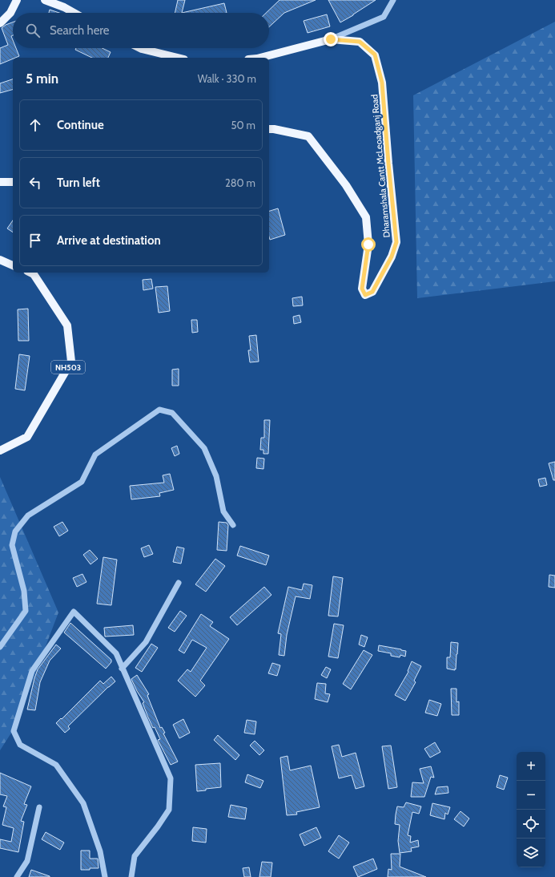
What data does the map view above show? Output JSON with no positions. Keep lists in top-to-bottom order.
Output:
{
  "streets": {
    "main road": ["Dharamshala Cantt McLeoadganj Road", "NH503"]
  },
  "page": {
    "search": "Search here",
    "heading": ["5 min", "Walk · 330 m"],
    "list": [
      ["Continue", "50 m"],
      ["Turn left", "280 m"],
      "Arrive at destination"
    ],
    "map_buttons": ["+", "−"]
  }
}
